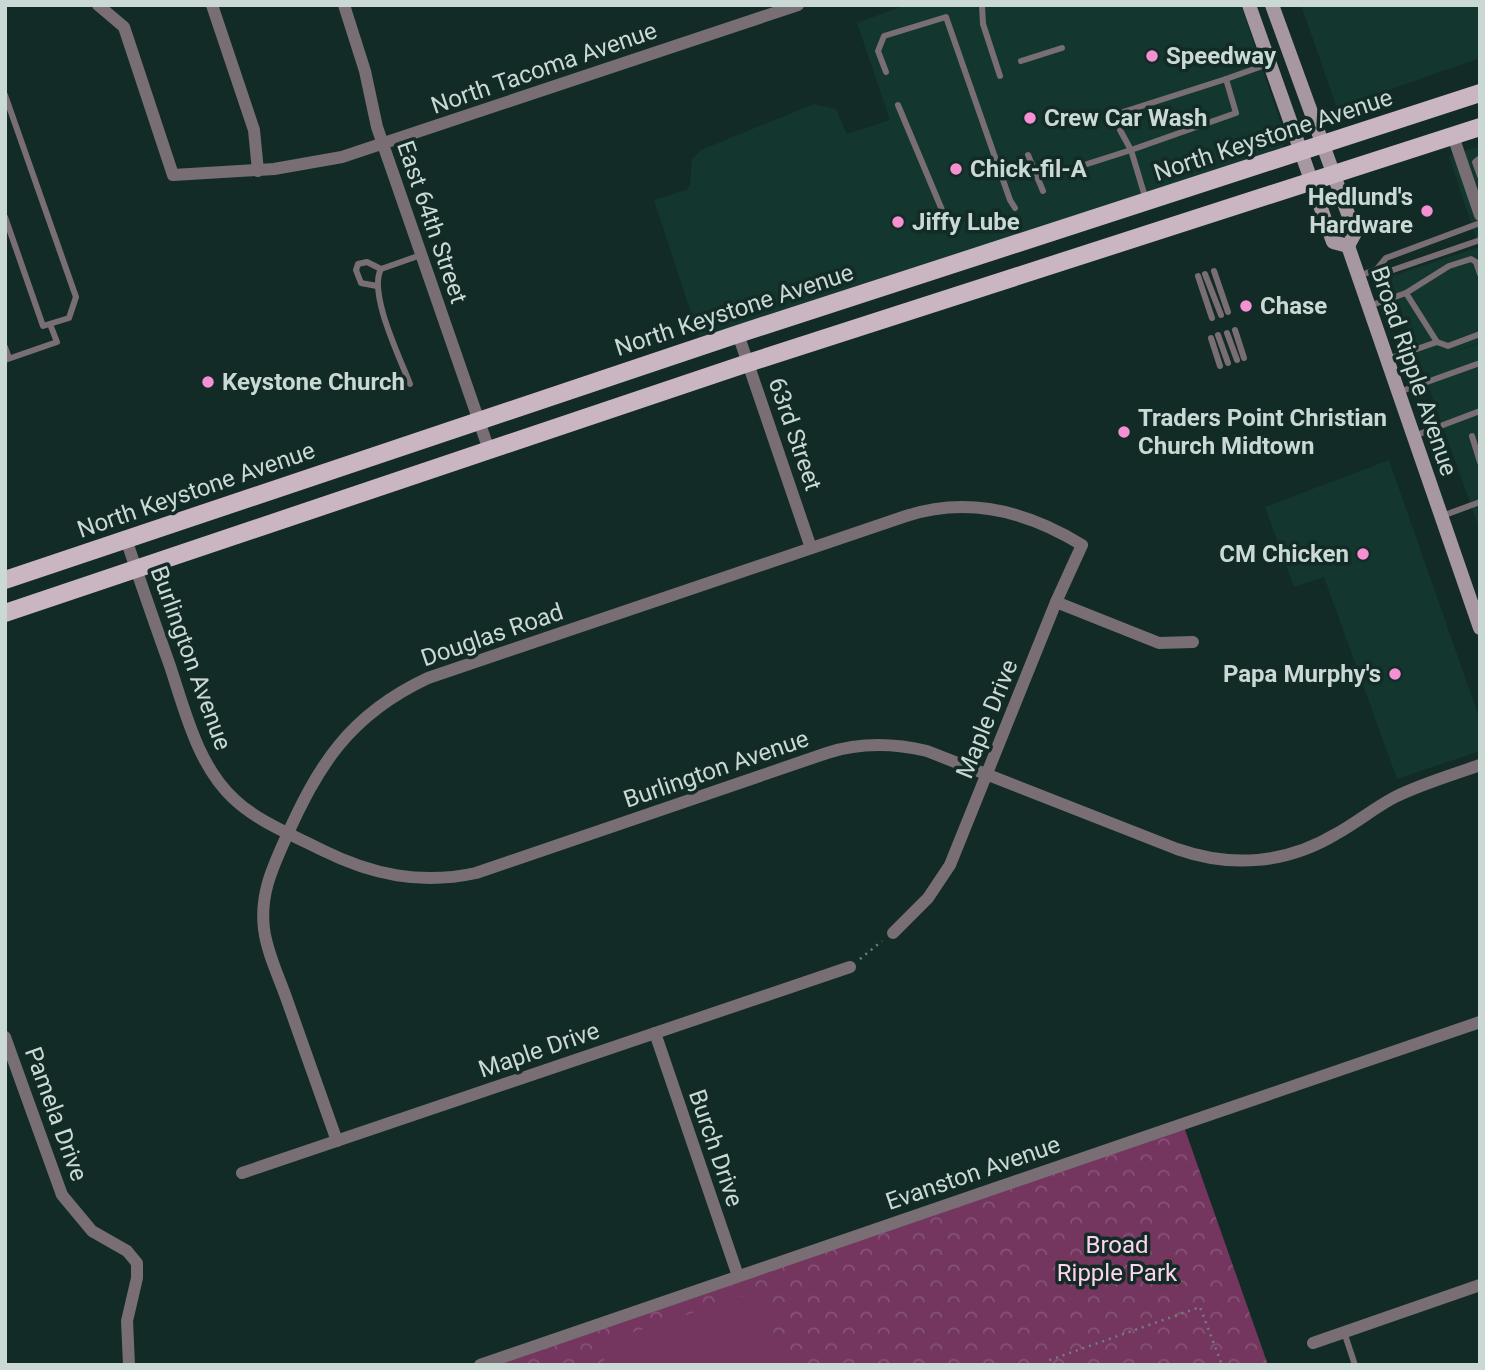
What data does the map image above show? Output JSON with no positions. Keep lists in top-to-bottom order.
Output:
{
  "streets": {
    "main road": ["North Keystone Avenue"],
    "street": [
      "North Tacoma Avenue",
      "East 64th Street",
      "Broad Ripple Avenue",
      "63rd Street",
      "Douglas Road",
      "Burlington Avenue",
      "Maple Drive",
      "Pamela Drive",
      "Burch Drive",
      "Evanston Avenue"
    ]
  },
  "crossings": [
    ["North Tacoma Avenue", "East 64th Street"],
    ["North Keystone Avenue", "East 64th Street"],
    ["North Keystone Avenue", "63rd Street"],
    ["North Keystone Avenue", "Burlington Avenue"],
    ["63rd Street", "Douglas Road"],
    ["Douglas Road", "Burlington Avenue"],
    ["Douglas Road", "Maple Drive"],
    ["Burlington Avenue", "Maple Drive"],
    ["Maple Drive", "Burch Drive"],
    ["Burch Drive", "Evanston Avenue"]
  ],
  "parks": ["Broad Ripple Park"],
  "places": [
    "Speedway",
    "Crew Car Wash",
    "Chick-fil-A",
    "Hedlund's Hardware",
    "Jiffy Lube",
    "Chase",
    "Keystone Church",
    "Traders Point Christian Church Midtown",
    "CM Chicken",
    "Papa Murphy's"
  ]
}
